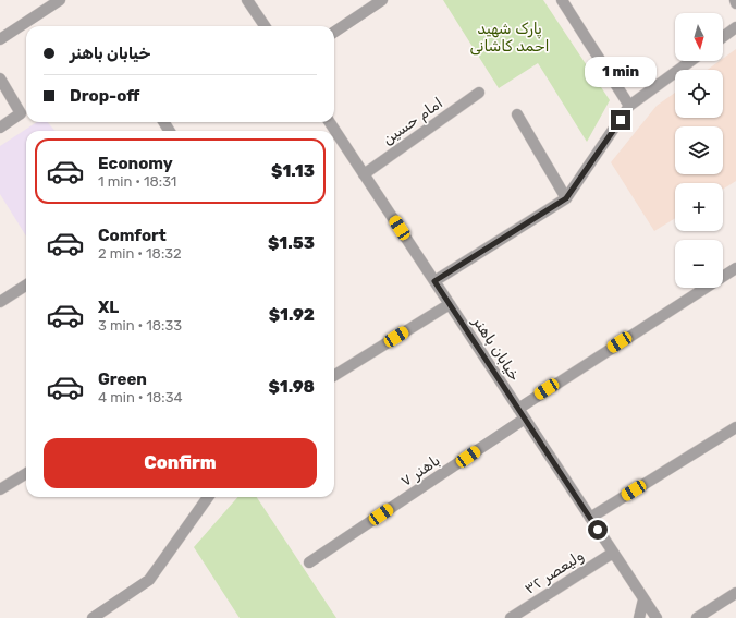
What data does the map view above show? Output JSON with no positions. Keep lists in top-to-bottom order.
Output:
{
  "streets": {
    "street": [
      "امام حسین",
      "خیابان باهنر",
      "باهنر ۷",
      "ولیعصر ۳۲"
    ]
  },
  "crossings": [
    ["امام حسین", "خیابان باهنر"],
    ["خیابان باهنر", "باهنر ۷"],
    ["خیابان باهنر", "ولیعصر ۳۲"]
  ],
  "parks": ["پارک شهید احمد کاشانی"],
  "north": "bottom",
  "page": {
    "map_buttons": ["+", "−"],
    "banner": ["خیابان باهنر", "Drop-off"],
    "bubble": "1 min",
    "list": [
      {
        "name": "Economy",
        "note": "1 min · 18:31",
        "value": "$1.13"
      },
      {
        "name": "Comfort",
        "note": "2 min · 18:32",
        "value": "$1.53"
      },
      {
        "name": "XL",
        "note": "3 min · 18:33",
        "value": "$1.92"
      },
      {
        "name": "Green",
        "note": "4 min · 18:34",
        "value": "$1.98"
      }
    ],
    "buttons": "Confirm"
  }
}
